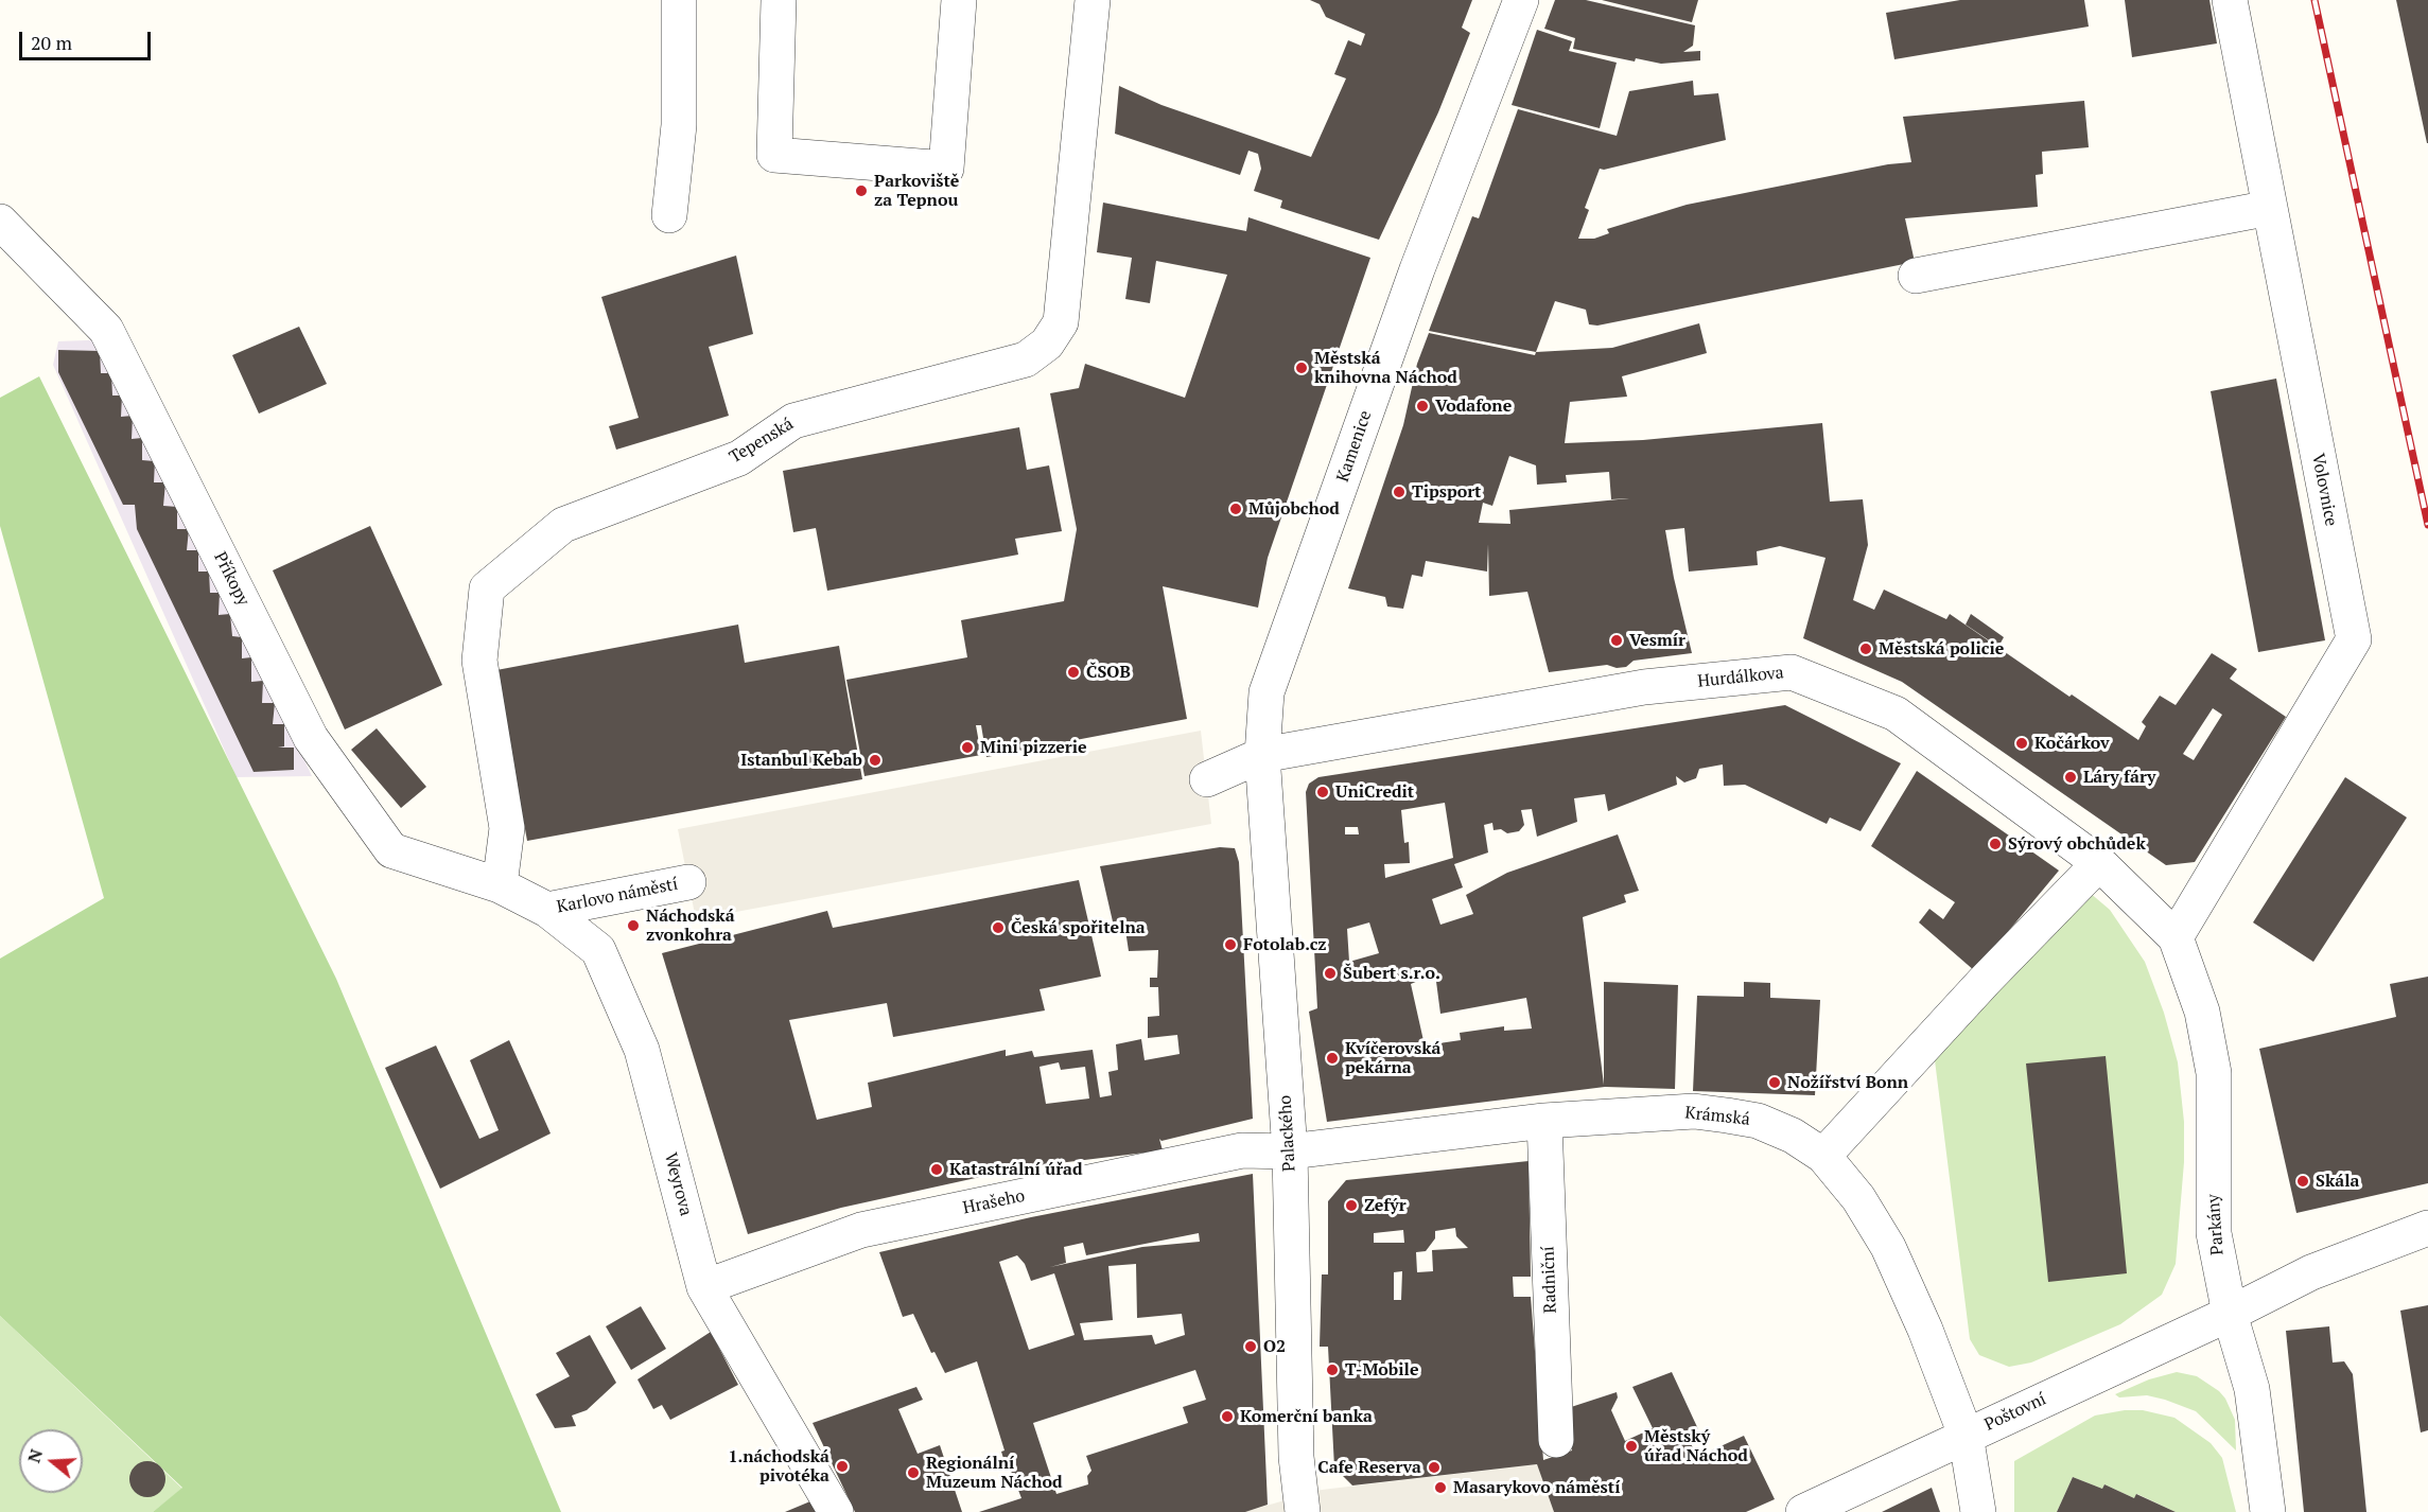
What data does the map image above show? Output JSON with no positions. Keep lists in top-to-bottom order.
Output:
{
  "streets": {
    "street": [
      "Tepenská",
      "Kamenice",
      "Volovnice",
      "Příkopy",
      "Hurdálkova",
      "Karlovo náměstí",
      "Krámská",
      "Palackého",
      "Weyrova",
      "Hrašeho",
      "Parkány",
      "Radniční",
      "Poštovní"
    ]
  },
  "crossings": [
    ["Tepenská", "Příkopy"],
    ["Tepenská", "Weyrova"],
    ["Kamenice", "Hurdálkova"],
    ["Kamenice", "Palackého"],
    ["Volovnice", "Hurdálkova"],
    ["Volovnice", "Parkány"],
    ["Příkopy", "Weyrova"],
    ["Hurdálkova", "Palackého"],
    ["Hurdálkova", "Parkány"],
    ["Karlovo náměstí", "Weyrova"],
    ["Krámská", "Palackého"],
    ["Krámská", "Hrašeho"],
    ["Krámská", "Radniční"],
    ["Krámská", "Poštovní"],
    ["Palackého", "Hrašeho"],
    ["Weyrova", "Hrašeho"],
    ["Parkány", "Poštovní"]
  ],
  "places": [
    "Parkoviště za Tepnou",
    "Městská knihovna Náchod",
    "Vodafone",
    "Tipsport",
    "Můjobchod",
    "Vesmír",
    "Městská policie",
    "ČSOB",
    "Kočárkov",
    "Mini pizzerie",
    "Istanbul Kebab",
    "Láry fáry",
    "UniCredit",
    "Sýrový obchůdek",
    "Náchodská zvonkohra",
    "Česká spořitelna",
    "Fotolab.cz",
    "Šubert s.r.o.",
    "Kvíčerovská pekárna",
    "Nožířství Bonn",
    "Katastrální úřad",
    "Skála",
    "Zefýr",
    "O2",
    "T-Mobile",
    "Komerční banka",
    "Městský úřad Náchod",
    "1.náchodská pivotéka",
    "Cafe Reserva",
    "Regionální Muzeum Náchod",
    "Masarykovo náměstí"
  ],
  "scale_bar": "20 m",
  "north": "left"
}
